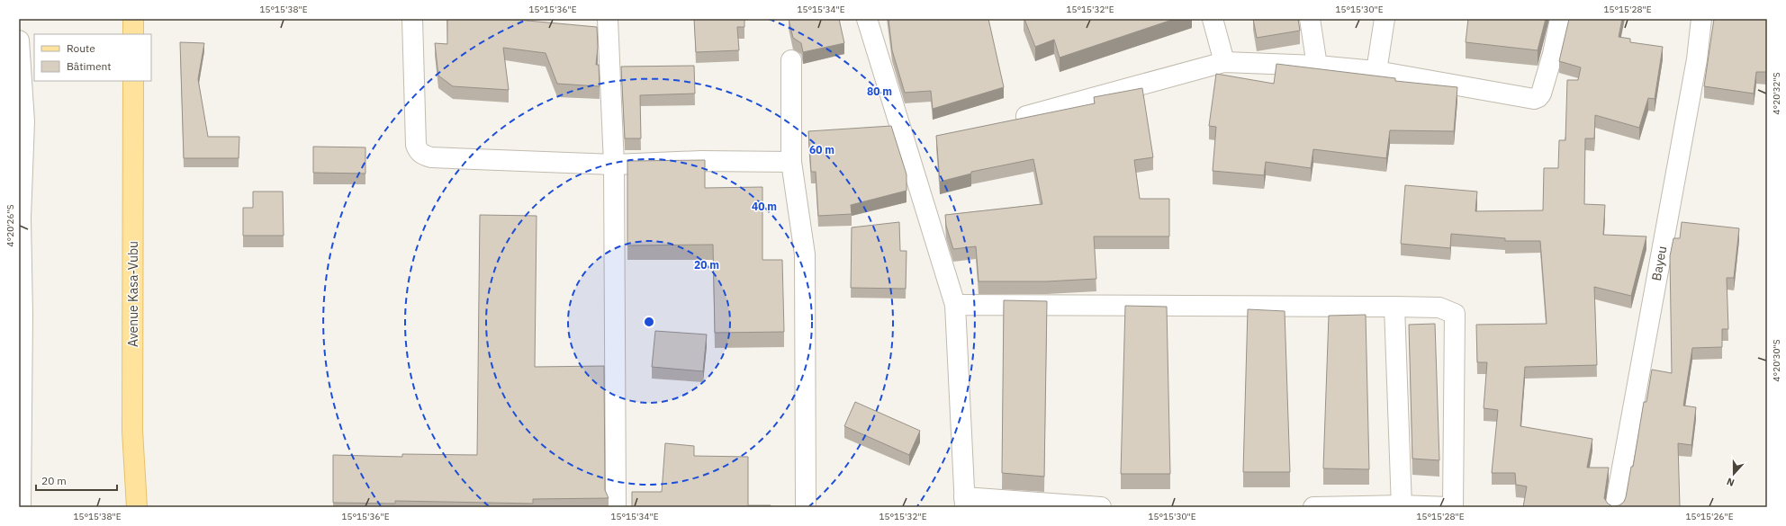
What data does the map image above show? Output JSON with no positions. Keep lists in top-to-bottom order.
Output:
{
  "streets": {
    "main road": ["Avenue Kasa-Vubu"],
    "street": ["Bayeu"]
  },
  "legend": ["Route", "Bâtiment"],
  "scale_bar": "20 m",
  "north": "bottom",
  "coordinates": [
    "15°15'38\"E",
    "15°15'36\"E",
    "15°15'34\"E",
    "15°15'32\"E",
    "15°15'30\"E",
    "15°15'28\"E",
    "4°20'32\"S",
    "4°20'26\"S",
    "4°20'30\"S",
    "15°15'26\"E"
  ],
  "rings": [
    "80 m",
    "60 m",
    "40 m",
    "20 m"
  ]
}
